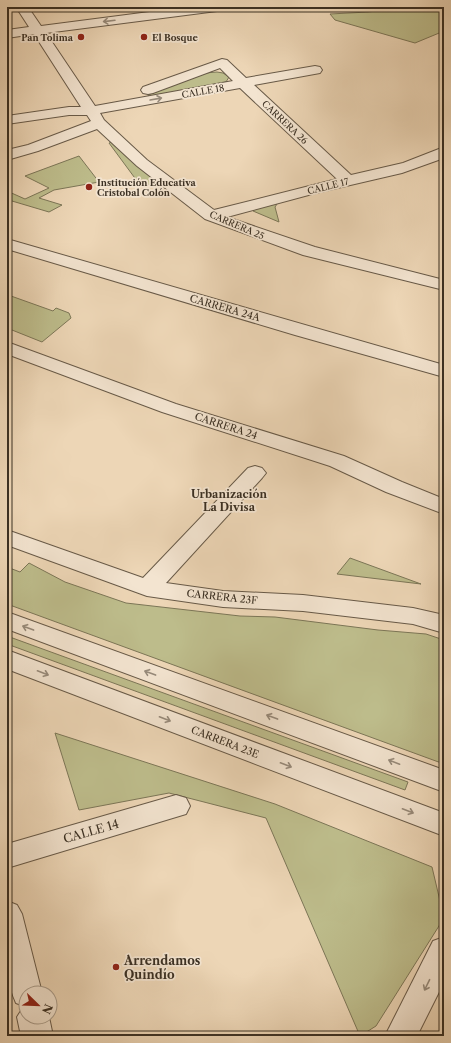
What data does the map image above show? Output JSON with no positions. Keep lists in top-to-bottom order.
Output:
{
  "streets": {
    "street": [
      "CALLE 18",
      "CARRERA 26",
      "CALLE 17",
      "CARRERA 25",
      "CARRERA 24A",
      "CARRERA 24",
      "CARRERA 23F",
      "CARRERA 23E",
      "CALLE 14"
    ]
  },
  "crossings": [
    ["CALLE 18", "CARRERA 26"],
    ["CALLE 18", "CARRERA 25"],
    ["CARRERA 26", "CALLE 17"],
    ["CALLE 17", "CARRERA 25"]
  ],
  "districts": ["Urbanización La Divisa"],
  "places": [
    "Pan Tolima",
    "El Bosque",
    "Institución Educativa Cristobal Colón",
    "Arrendamos Quindío"
  ],
  "north": "bottom right"
}
